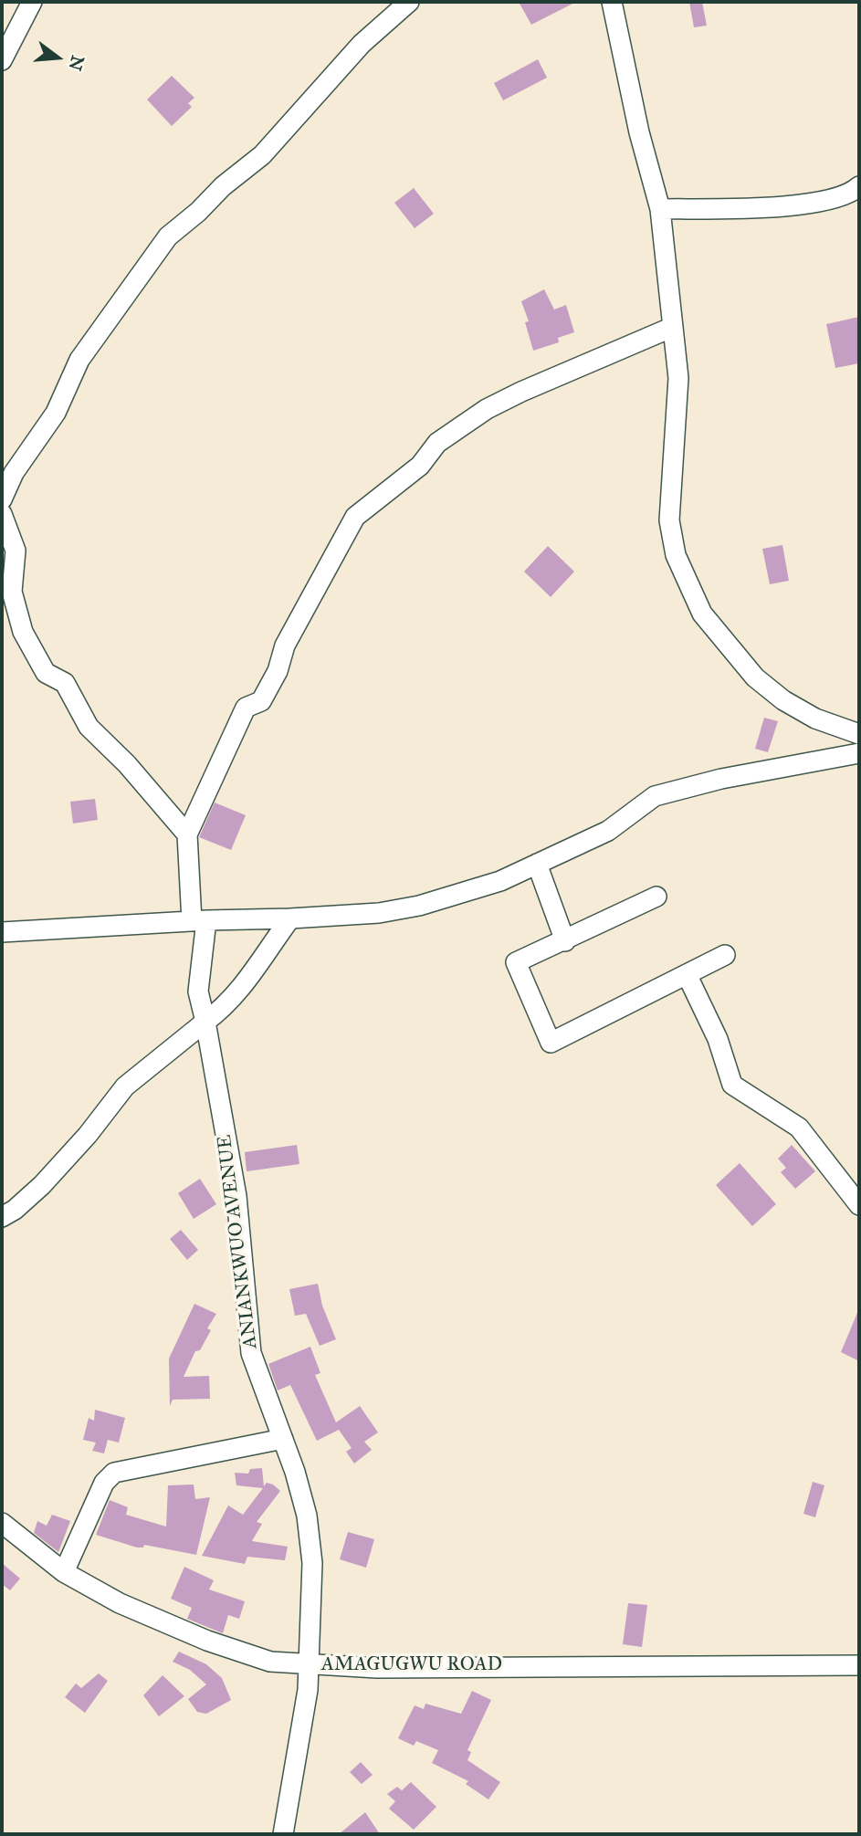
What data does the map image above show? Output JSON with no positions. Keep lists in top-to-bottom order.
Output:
{
  "streets": {
    "street": ["ANIANKWUO AVENUE", "AMAGUGWU ROAD"]
  },
  "crossings": [
    ["ANIANKWUO AVENUE", "AMAGUGWU ROAD"]
  ],
  "north": "right"
}
